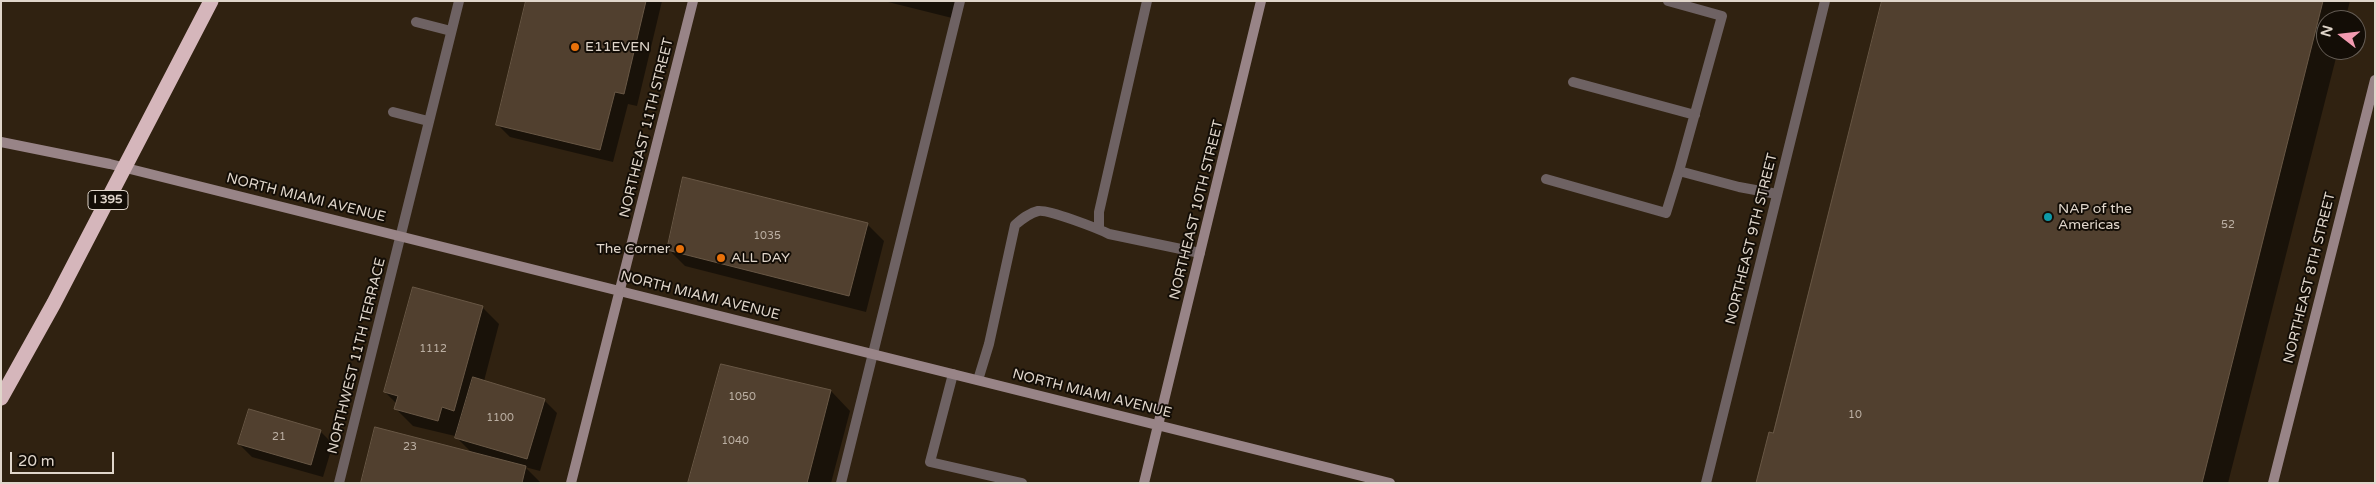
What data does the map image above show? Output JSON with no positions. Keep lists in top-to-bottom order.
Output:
{
  "streets": {
    "highway": ["I 395"],
    "main road": [
      "NORTHEAST 11TH STREET",
      "NORTH MIAMI AVENUE",
      "NORTHEAST 10TH STREET",
      "NORTHEAST 8TH STREET"
    ],
    "street": ["NORTHEAST 9TH STREET", "NORTHWEST 11TH TERRACE"]
  },
  "crossings": [
    ["NORTHEAST 11TH STREET", "NORTH MIAMI AVENUE"],
    ["NORTH MIAMI AVENUE", "NORTHEAST 10TH STREET"],
    ["NORTH MIAMI AVENUE", "NORTHWEST 11TH TERRACE"]
  ],
  "places": [
    "E11EVEN",
    "NAP of the Americas",
    "The Corner",
    "ALL DAY"
  ],
  "house_numbers": [
    "52",
    "1035",
    "1112",
    "1050",
    "10",
    "1100",
    "21",
    "1040",
    "23"
  ],
  "scale_bar": "20 m",
  "north": "left"
}
